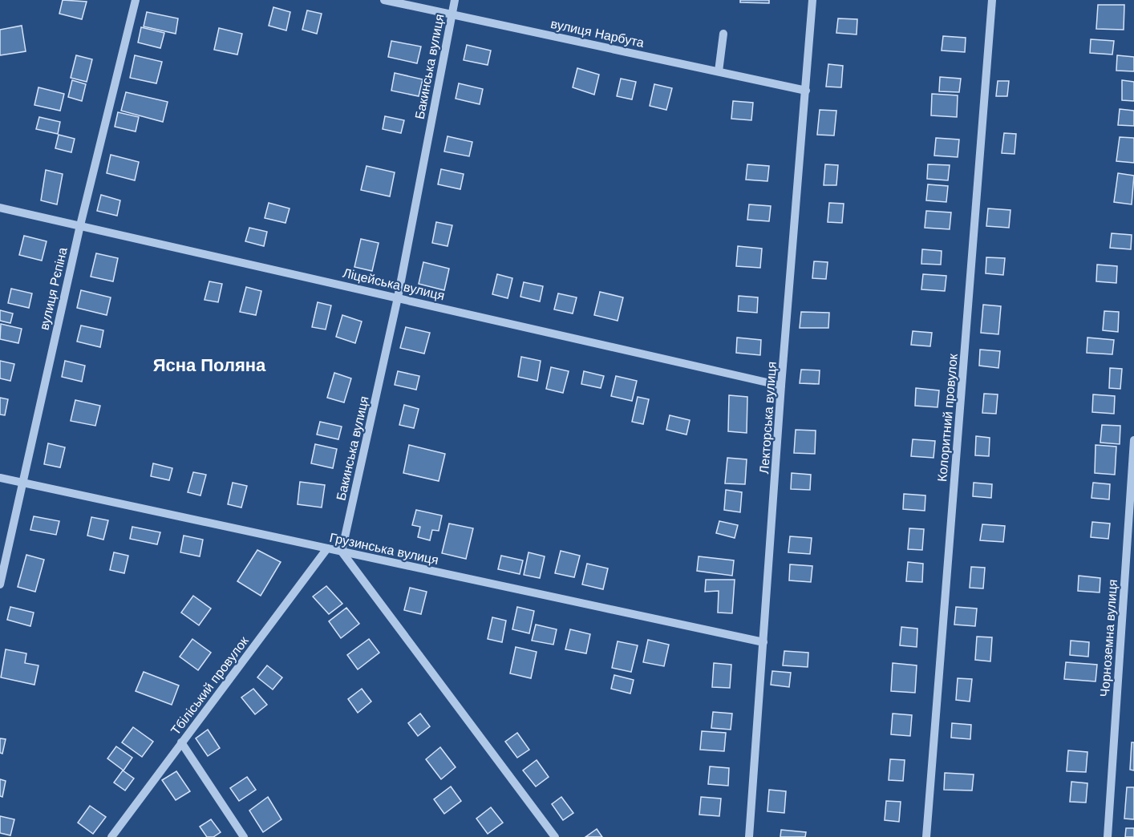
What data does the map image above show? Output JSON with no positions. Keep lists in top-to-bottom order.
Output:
{
  "streets": {
    "street": [
      "вулиця Нарбута",
      "Бакинська вулиця",
      "Ліцейська вулиця",
      "вулиця Рєпіна",
      "Лекторська вулиця",
      "Колоритний провулок",
      "Грузинська вулиця",
      "Чорноземна вулиця",
      "Тбіліський провулок"
    ]
  },
  "crossings": [
    ["вулиця Нарбута", "Бакинська вулиця"],
    ["вулиця Нарбута", "Лекторська вулиця"],
    ["Бакинська вулиця", "Ліцейська вулиця"],
    ["Бакинська вулиця", "Грузинська вулиця"],
    ["Ліцейська вулиця", "вулиця Рєпіна"],
    ["Ліцейська вулиця", "Лекторська вулиця"],
    ["вулиця Рєпіна", "Грузинська вулиця"],
    ["Лекторська вулиця", "Грузинська вулиця"],
    ["Грузинська вулиця", "Тбіліський провулок"]
  ],
  "districts": ["Ясна Поляна"]
}
